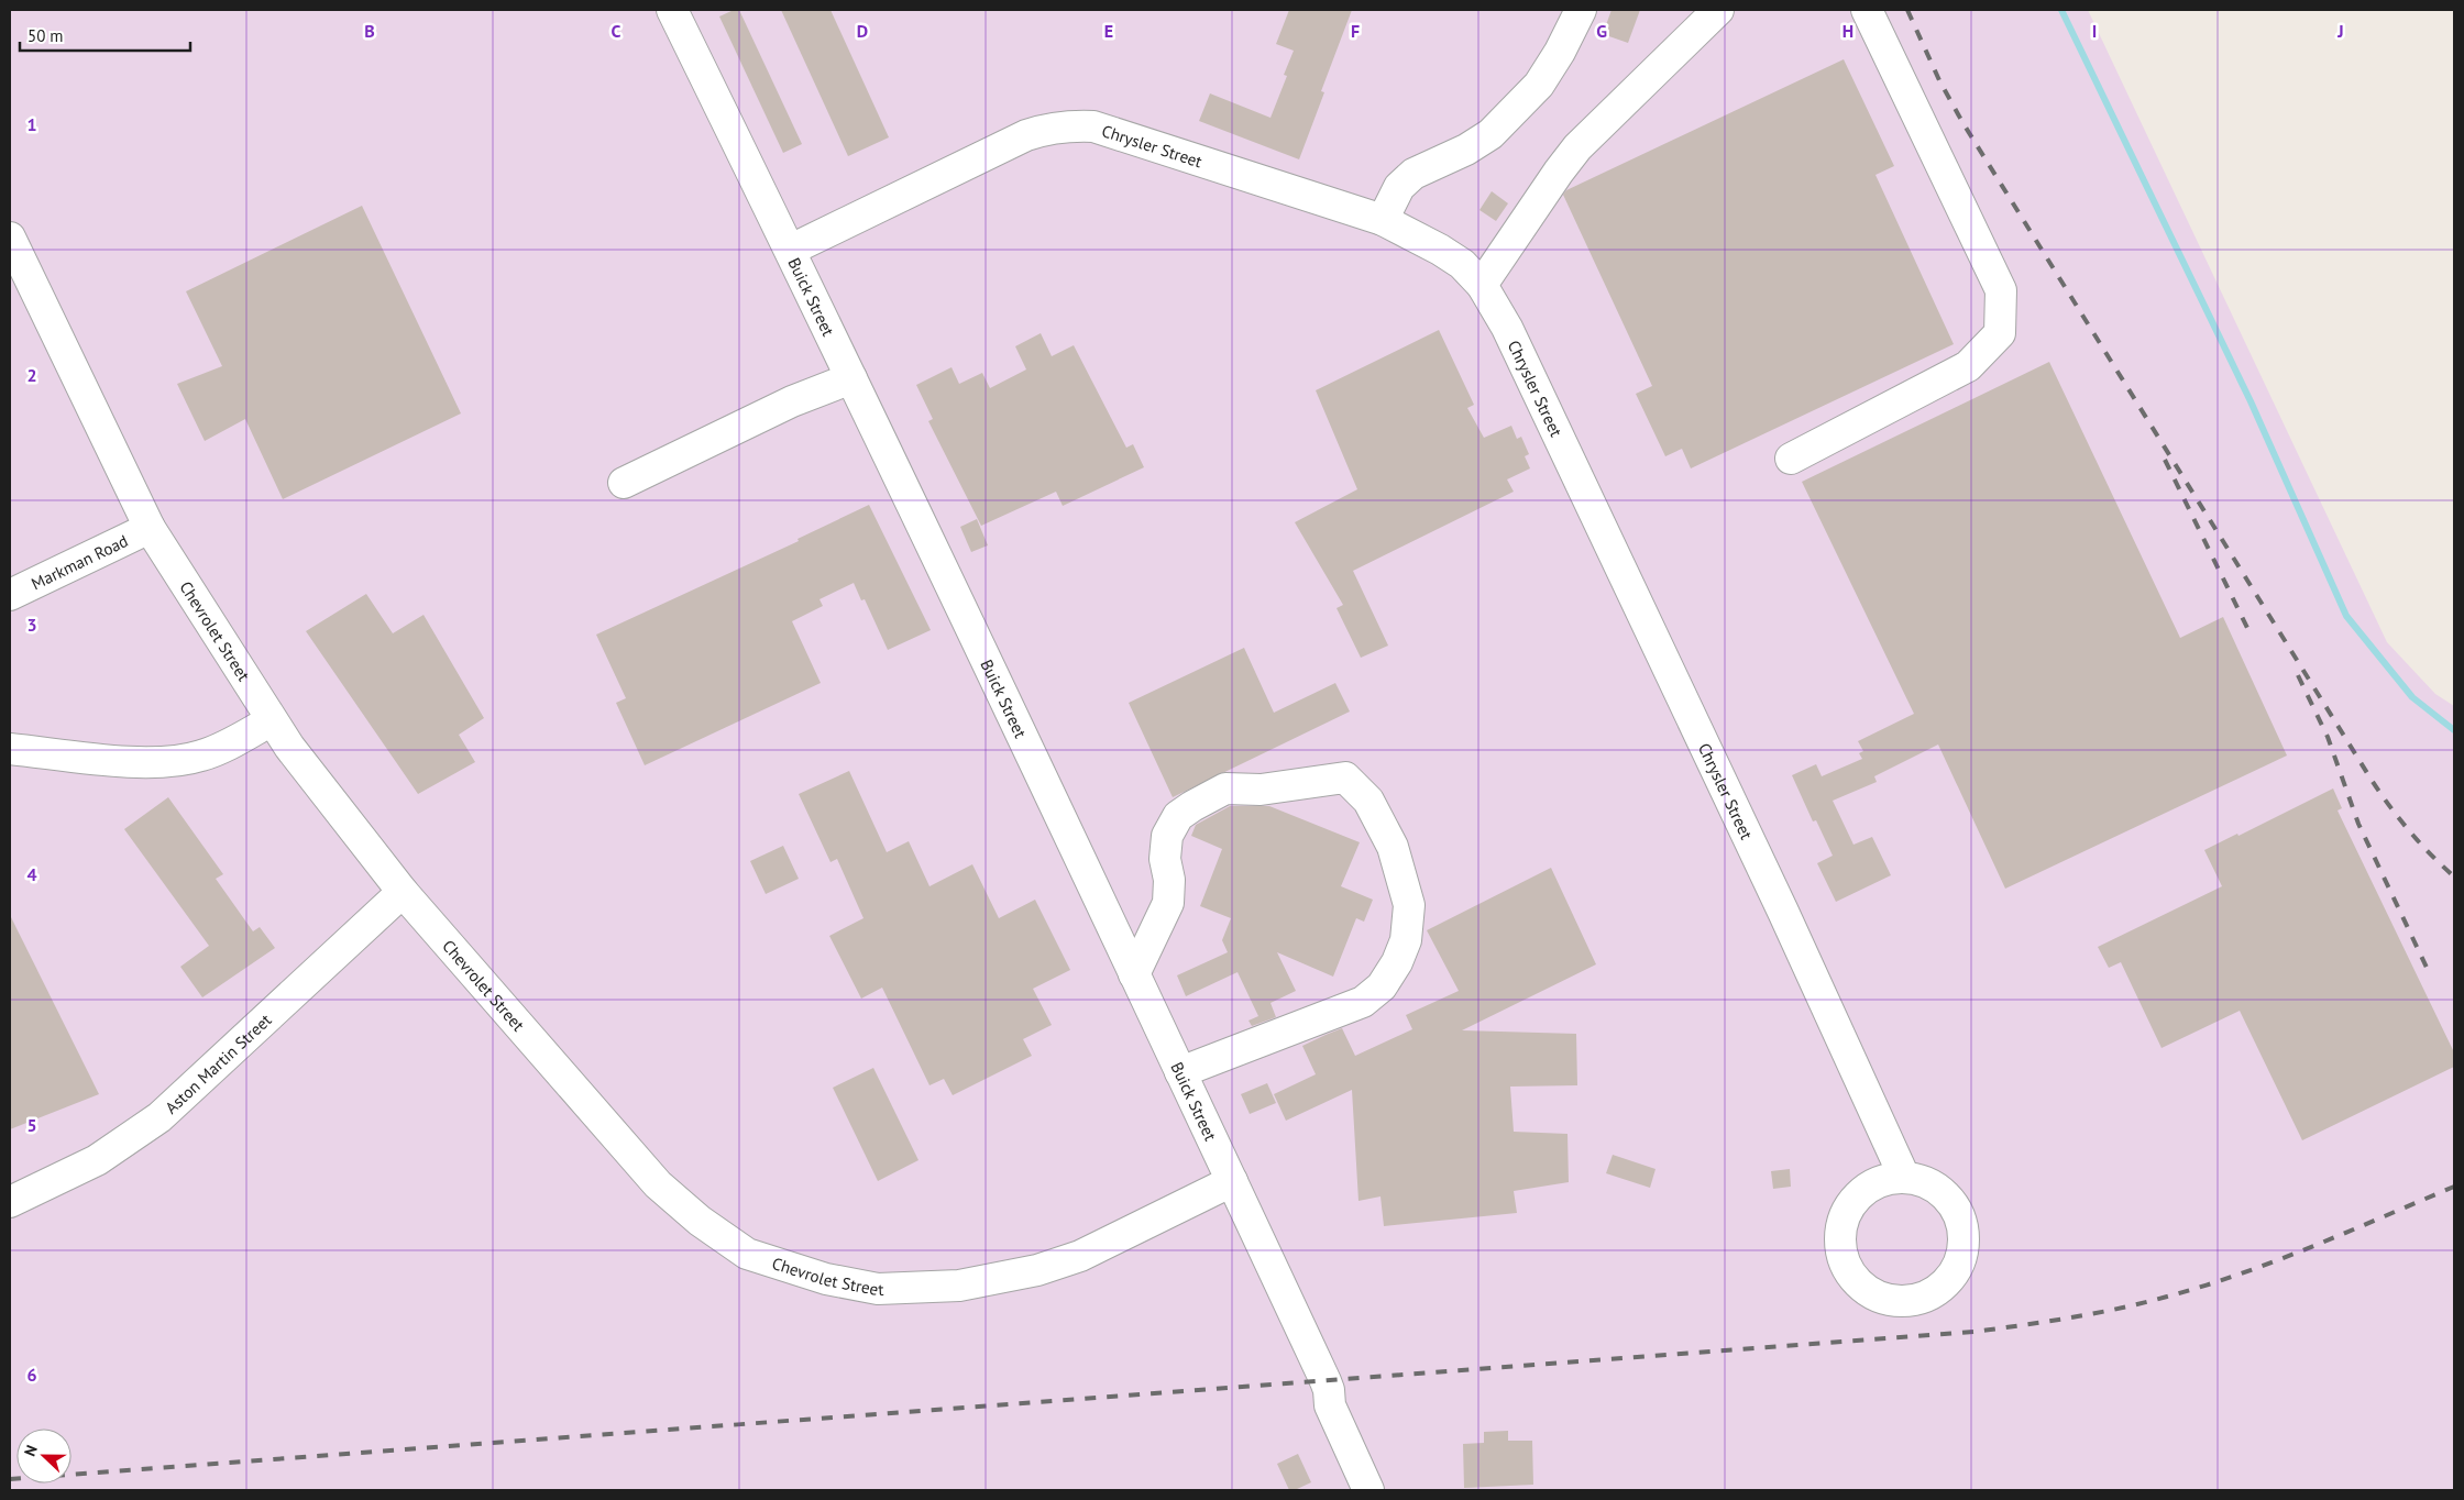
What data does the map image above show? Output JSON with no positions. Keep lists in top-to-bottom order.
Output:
{
  "streets": {
    "lane": [
      "Chrysler Street",
      "Buick Street",
      "Markman Road",
      "Chevrolet Street",
      "Aston Martin Street"
    ]
  },
  "crossings": [
    ["Chrysler Street", "Buick Street"],
    ["Buick Street", "Chevrolet Street"],
    ["Markman Road", "Chevrolet Street"],
    ["Chevrolet Street", "Aston Martin Street"]
  ],
  "scale_bar": "50 m",
  "north": "left",
  "grid": {
    "columns": [
      "B",
      "C",
      "D",
      "E",
      "F",
      "G",
      "H",
      "I",
      "J"
    ],
    "rows": [
      "1",
      "2",
      "3",
      "4",
      "5",
      "6"
    ]
  }
}
